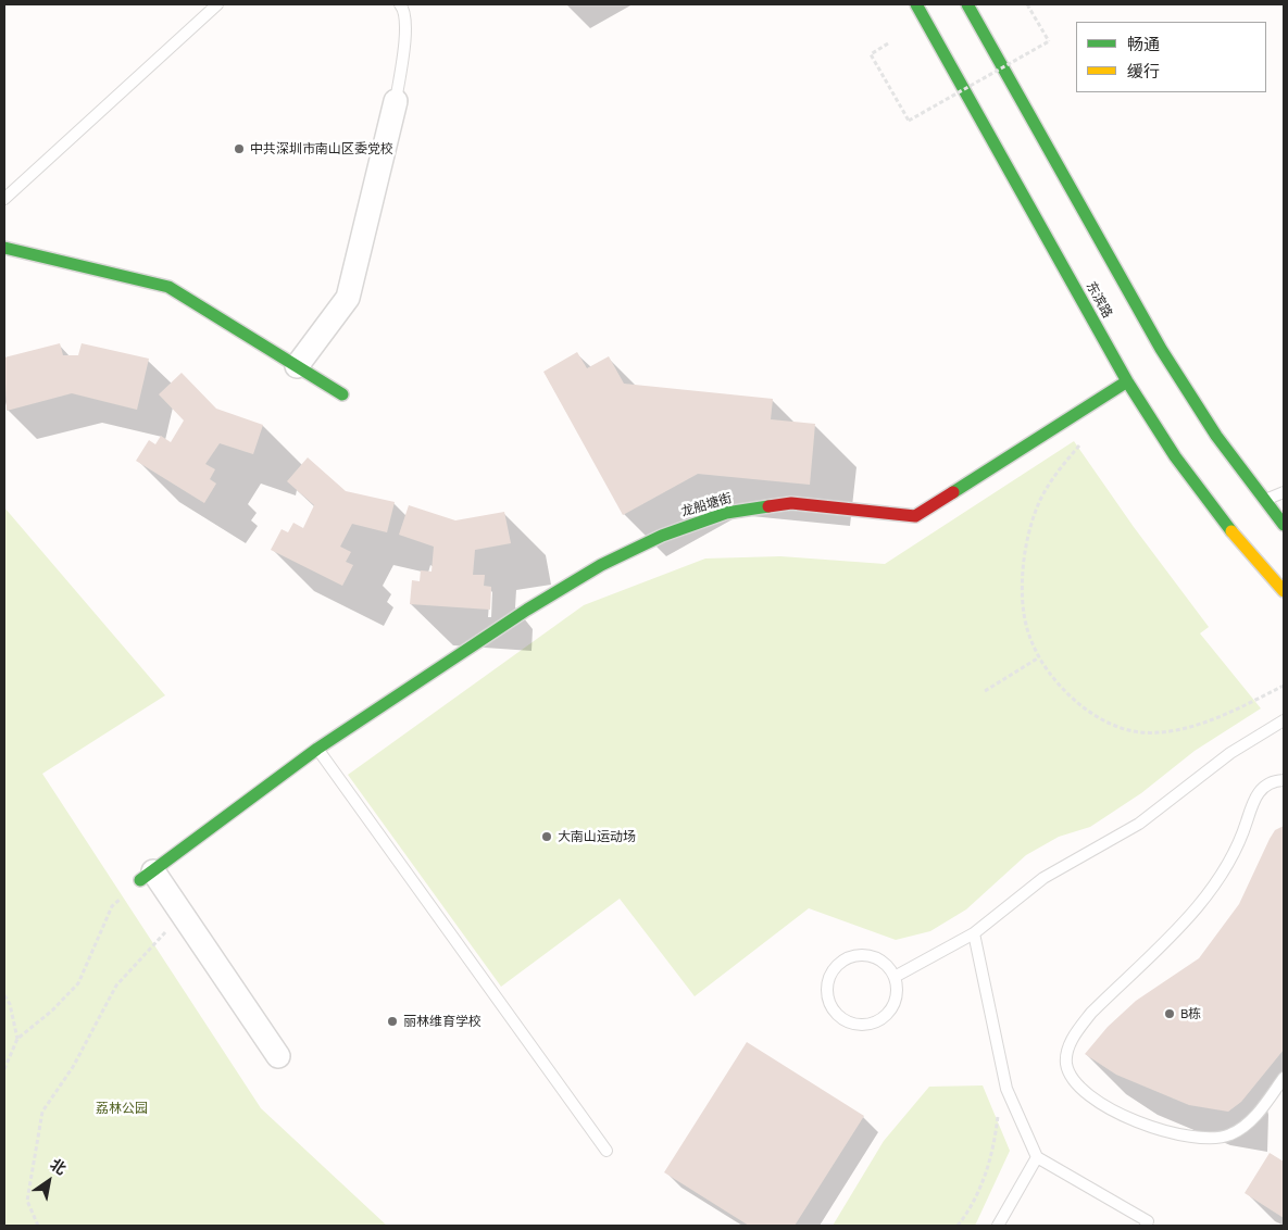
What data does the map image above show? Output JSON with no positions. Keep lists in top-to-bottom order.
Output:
{
  "streets": {
    "street": ["东滨路", "龙船塘街"]
  },
  "crossings": [
    ["东滨路", "龙船塘街"]
  ],
  "parks": ["荔林公园"],
  "places": [
    "中共深圳市南山区委党校",
    "大南山运动场",
    "B栋",
    "丽林维育学校"
  ],
  "legend": ["畅通", "缓行"],
  "north": "top right"
}
